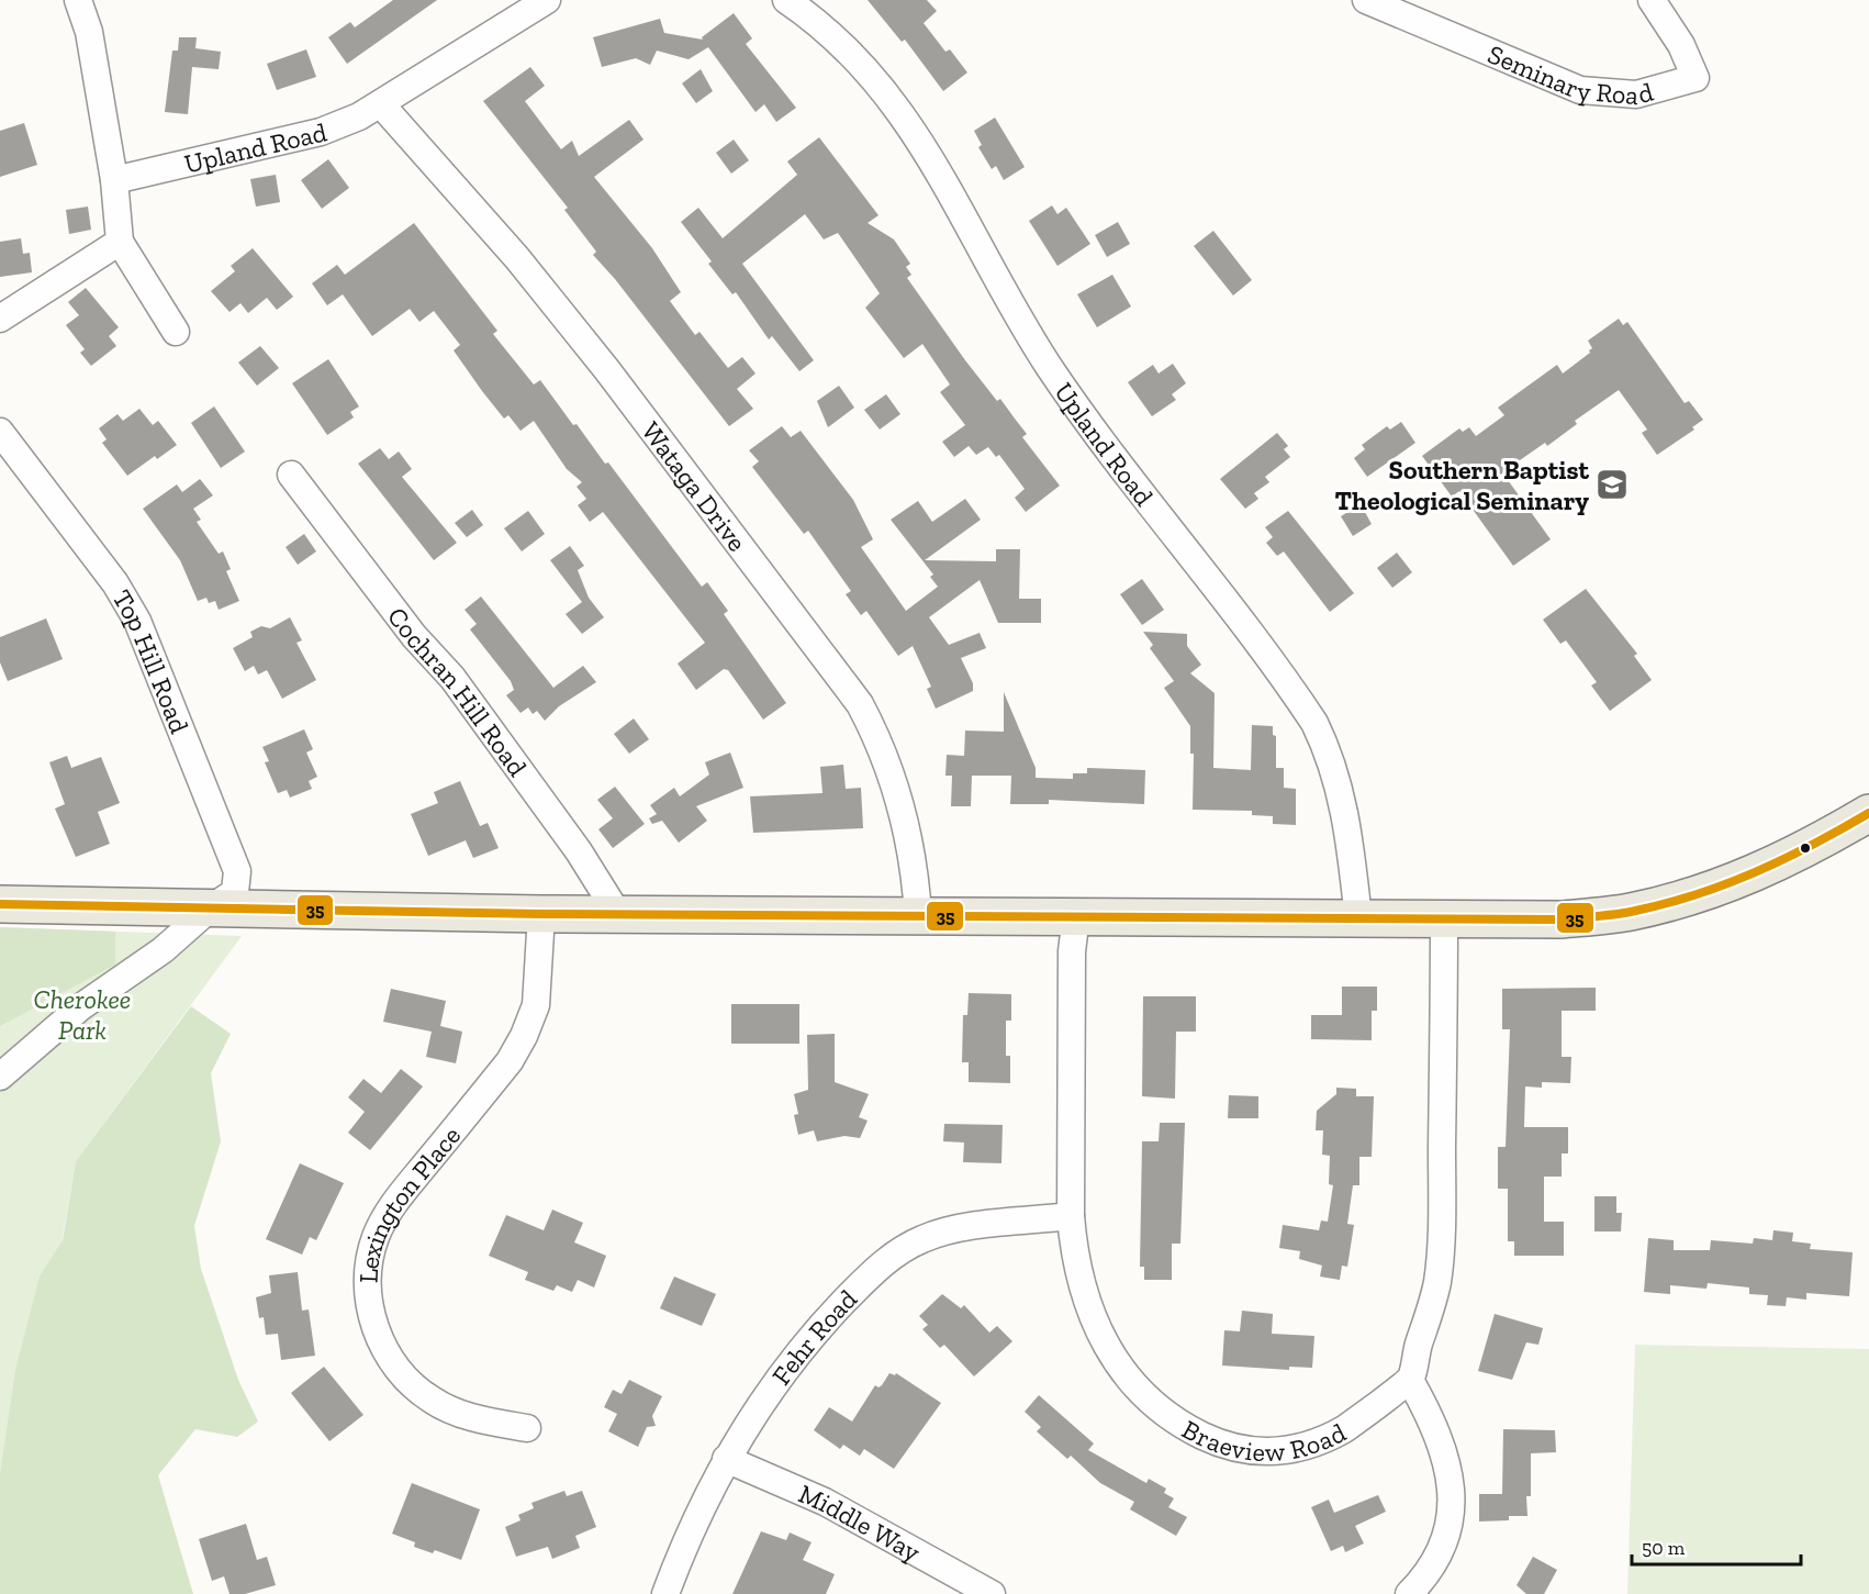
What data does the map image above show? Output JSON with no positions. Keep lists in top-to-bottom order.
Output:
{
  "streets": {
    "street": [
      "Seminary Road",
      "Upland Road",
      "Wataga Drive",
      "Top Hill Road",
      "Cochran Hill Road",
      "Lexington Place",
      "Fehr Road",
      "Braeview Road",
      "Middle Way"
    ]
  },
  "crossings": [
    ["Upland Road", "Wataga Drive"],
    ["Fehr Road", "Braeview Road"],
    ["Fehr Road", "Middle Way"]
  ],
  "parks": ["Cherokee Park"],
  "places": {
    "school or university": ["Southern Baptist Theological Seminary"]
  },
  "lines": ["transit line 35"],
  "scale_bar": "50 m"
}
